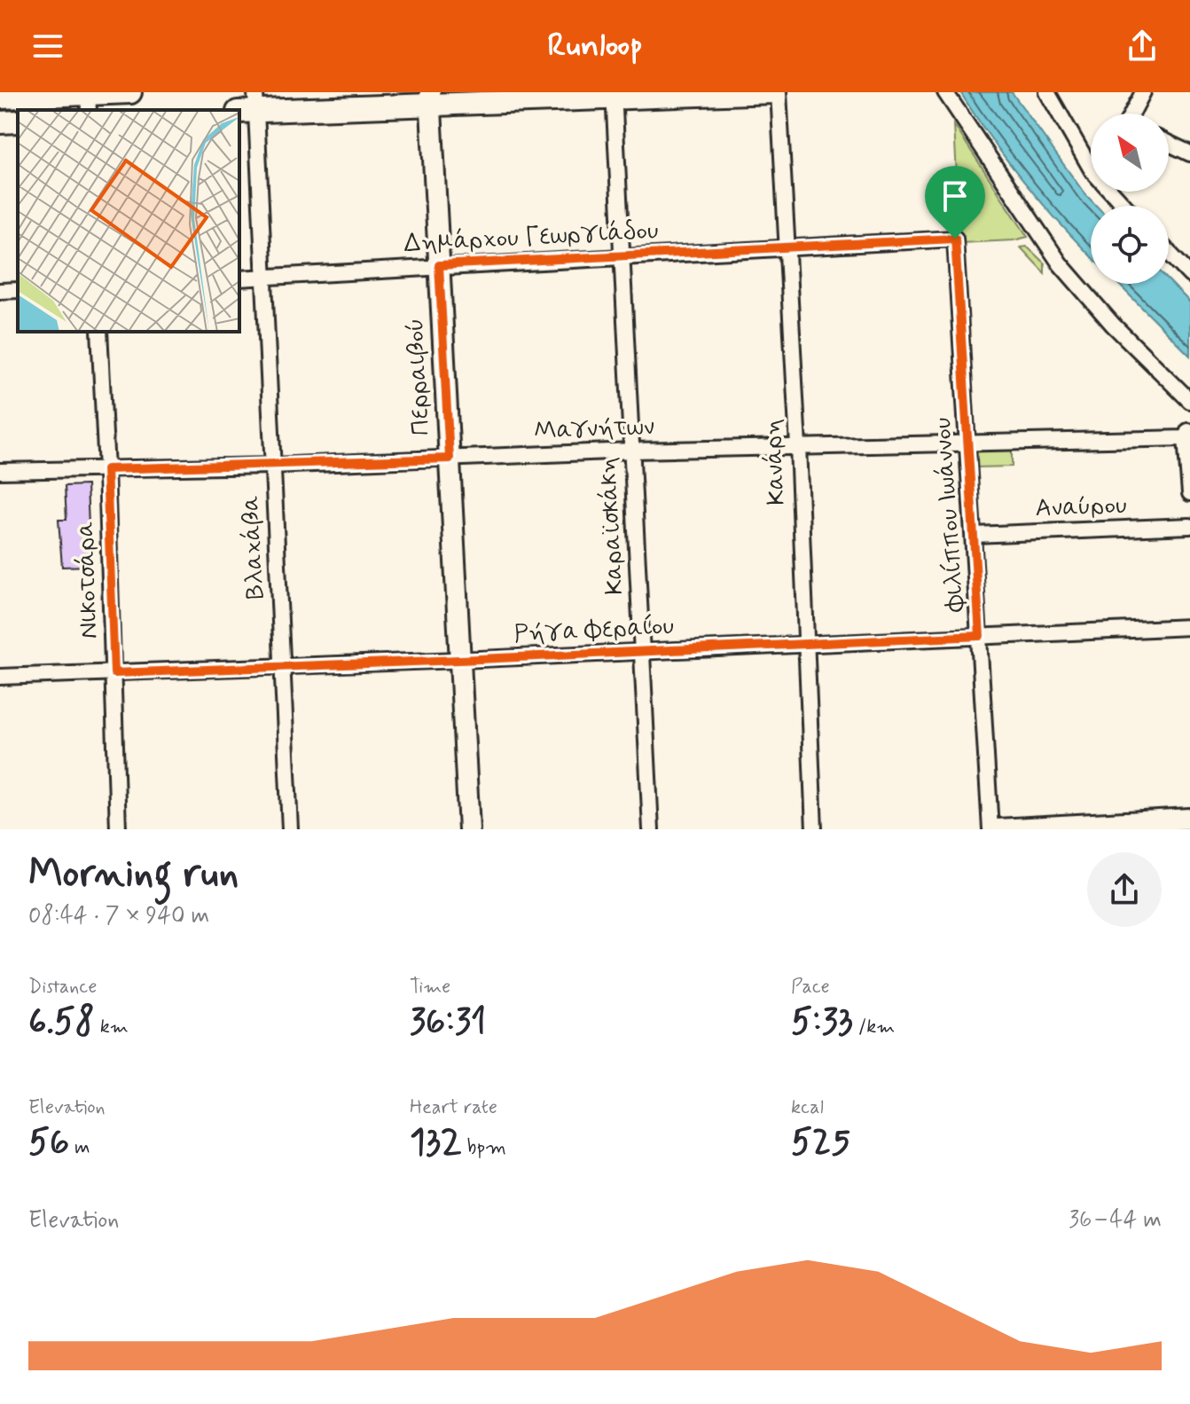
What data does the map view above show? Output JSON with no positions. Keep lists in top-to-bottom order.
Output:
{
  "streets": {
    "street": [
      "Δημάρχου Γεωργιάδου",
      "Περραιβού",
      "Μαγνήτων",
      "Κανάρη",
      "Αναύρου",
      "Φιλίππου Ιωάννου",
      "Καραϊσκάκη",
      "Βλαχάβα",
      "Νικοτσάρα",
      "Ρήγα Φεραίου"
    ]
  },
  "crossings": [
    ["Δημάρχου Γεωργιάδου", "Περραιβού"],
    ["Δημάρχου Γεωργιάδου", "Κανάρη"],
    ["Δημάρχου Γεωργιάδου", "Φιλίππου Ιωάννου"],
    ["Δημάρχου Γεωργιάδου", "Καραϊσκάκη"],
    ["Δημάρχου Γεωργιάδου", "Βλαχάβα"],
    ["Περραιβού", "Μαγνήτων"],
    ["Περραιβού", "Ρήγα Φεραίου"],
    ["Μαγνήτων", "Κανάρη"],
    ["Μαγνήτων", "Φιλίππου Ιωάννου"],
    ["Μαγνήτων", "Καραϊσκάκη"],
    ["Μαγνήτων", "Βλαχάβα"],
    ["Μαγνήτων", "Νικοτσάρα"],
    ["Κανάρη", "Ρήγα Φεραίου"],
    ["Αναύρου", "Φιλίππου Ιωάννου"],
    ["Φιλίππου Ιωάννου", "Ρήγα Φεραίου"],
    ["Καραϊσκάκη", "Ρήγα Φεραίου"],
    ["Βλαχάβα", "Ρήγα Φεραίου"],
    ["Νικοτσάρα", "Ρήγα Φεραίου"]
  ],
  "north": "top left",
  "page": {
    "header": "Runloop",
    "heading": ["Morning run", "08:44 · 7 × 940 m"],
    "stats": [
      ["Distance", "6.58 km"],
      ["Time", "36:31"],
      ["Pace", "5:33 /km"],
      ["Elevation", "56 m"],
      ["Heart rate", "132 bpm"],
      ["kcal", "525"]
    ],
    "chart": ["Elevation", "36–44 m"]
  }
}
